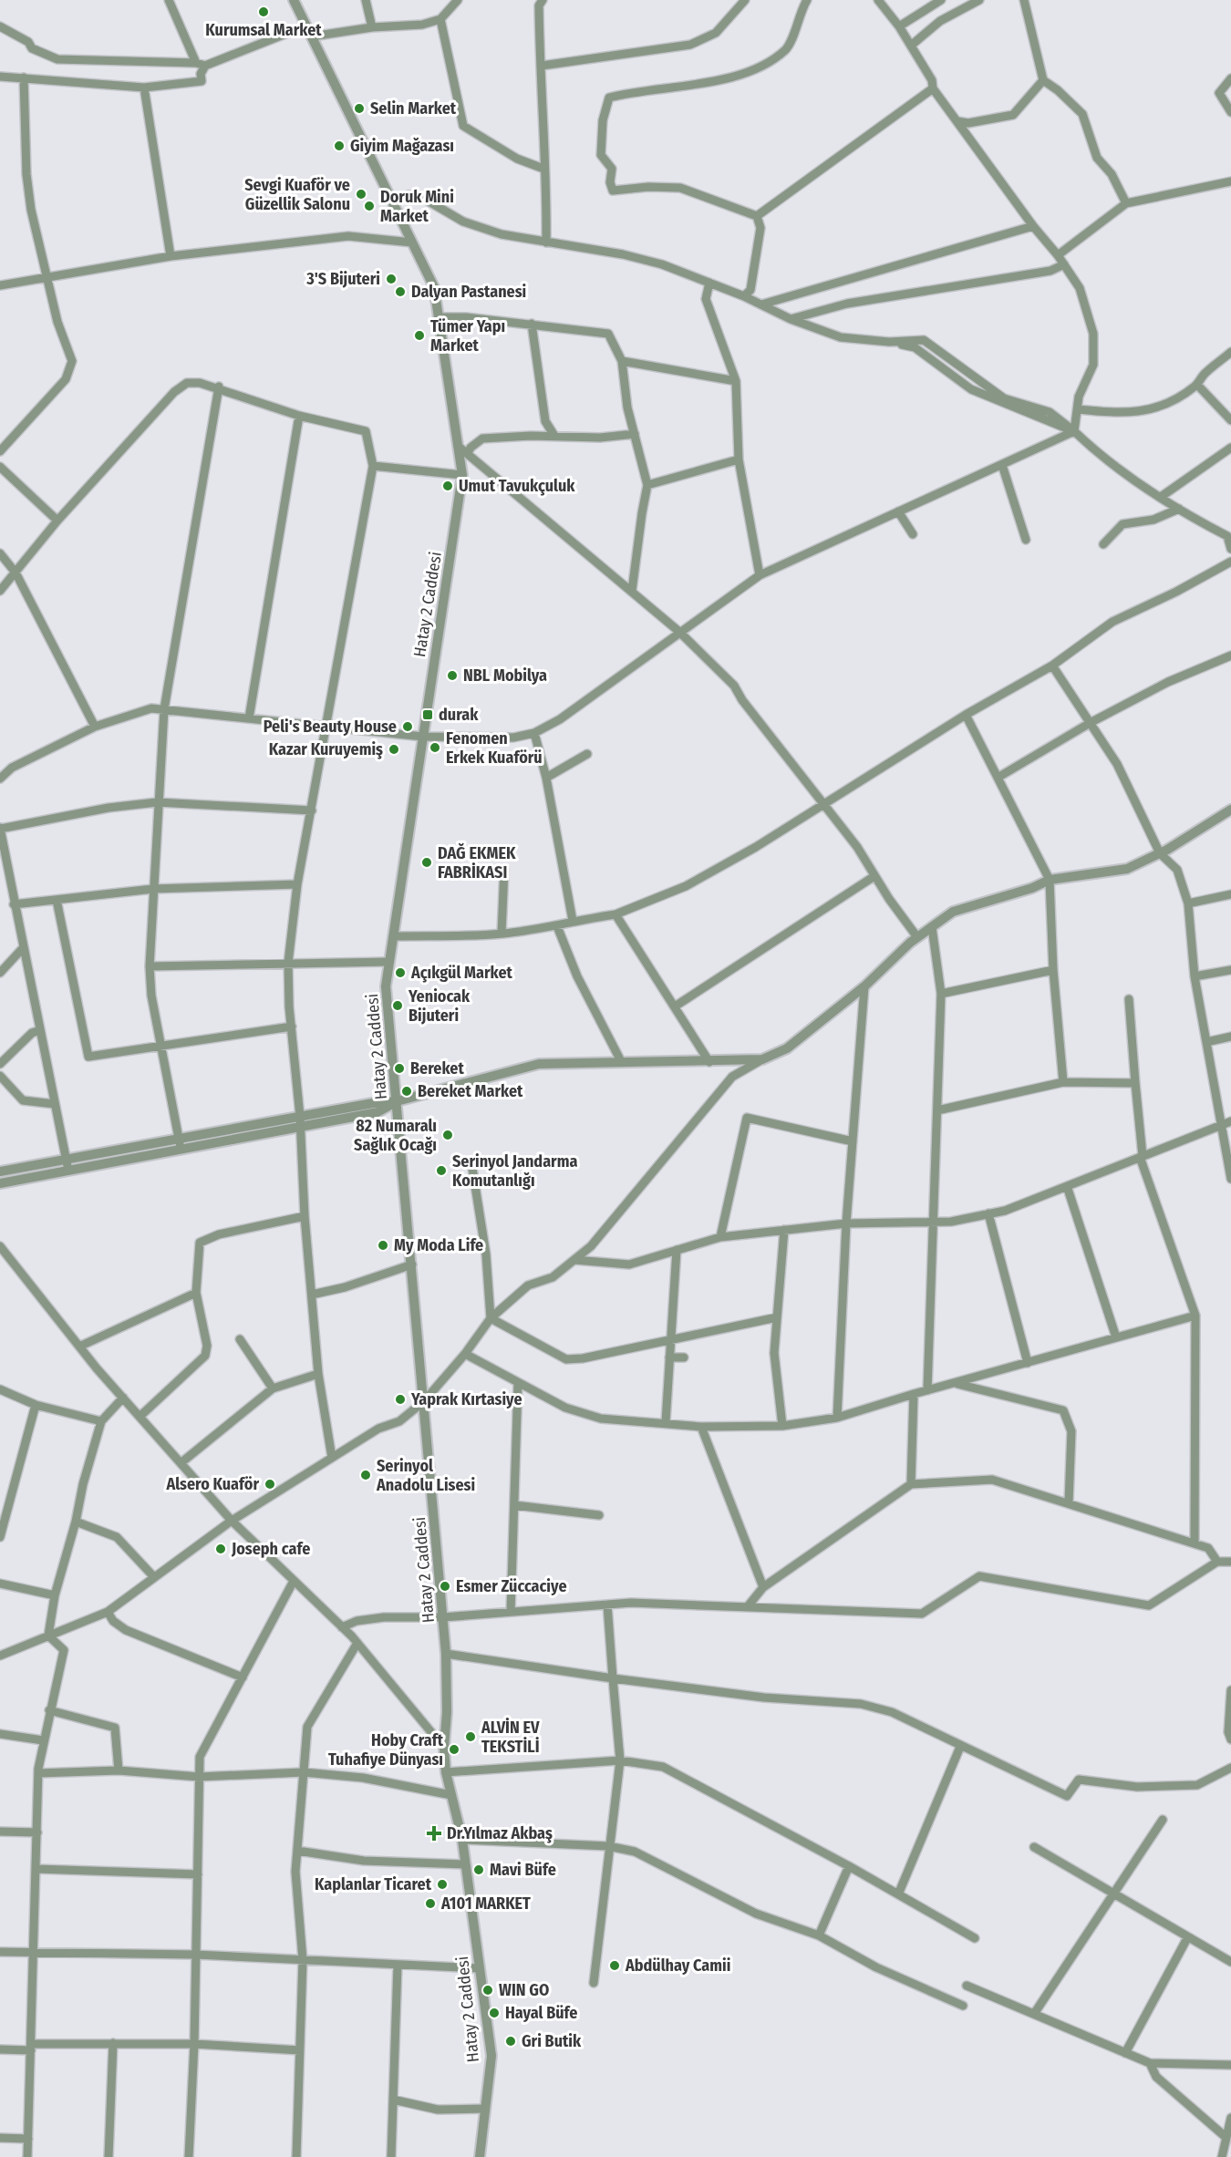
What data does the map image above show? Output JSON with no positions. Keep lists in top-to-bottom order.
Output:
{
  "streets": {
    "street": ["Hatay 2 Caddesi"]
  },
  "places": {
    "other": [
      "Kurumsal Market",
      "Selin Market",
      "Giyim Mağazası",
      "Sevgi Kuaför ve Güzellik Salonu",
      "Doruk Mini Market",
      "3'S Bijuteri",
      "Dalyan Pastanesi",
      "Tümer Yapı Market",
      "Umut Tavukçuluk",
      "NBL Mobilya",
      "Peli's Beauty House",
      "Fenomen Erkek Kuaförü",
      "Kazar Kuruyemiş",
      "DAĞ EKMEK FABRİKASI",
      "Açıkgül Market",
      "Yeniocak Bijuteri",
      "Bereket",
      "Bereket Market",
      "82 Numaralı Sağlık Ocağı",
      "Serinyol Jandarma Komutanlığı",
      "My Moda Life",
      "Yaprak Kırtasiye",
      "Serinyol Anadolu Lisesi",
      "Alsero Kuaför",
      "Joseph cafe",
      "Esmer Züccaciye",
      "ALVİN EV TEKSTİLİ",
      "Hoby Craft Tuhafiye Dünyası",
      "Mavi Büfe",
      "Kaplanlar Ticaret",
      "A101 MARKET",
      "Abdülhay Camii",
      "WIN GO",
      "Hayal Büfe",
      "Gri Butik"
    ],
    "transit": ["durak"],
    "health": ["Dr.Yılmaz Akbaş"]
  }
}
